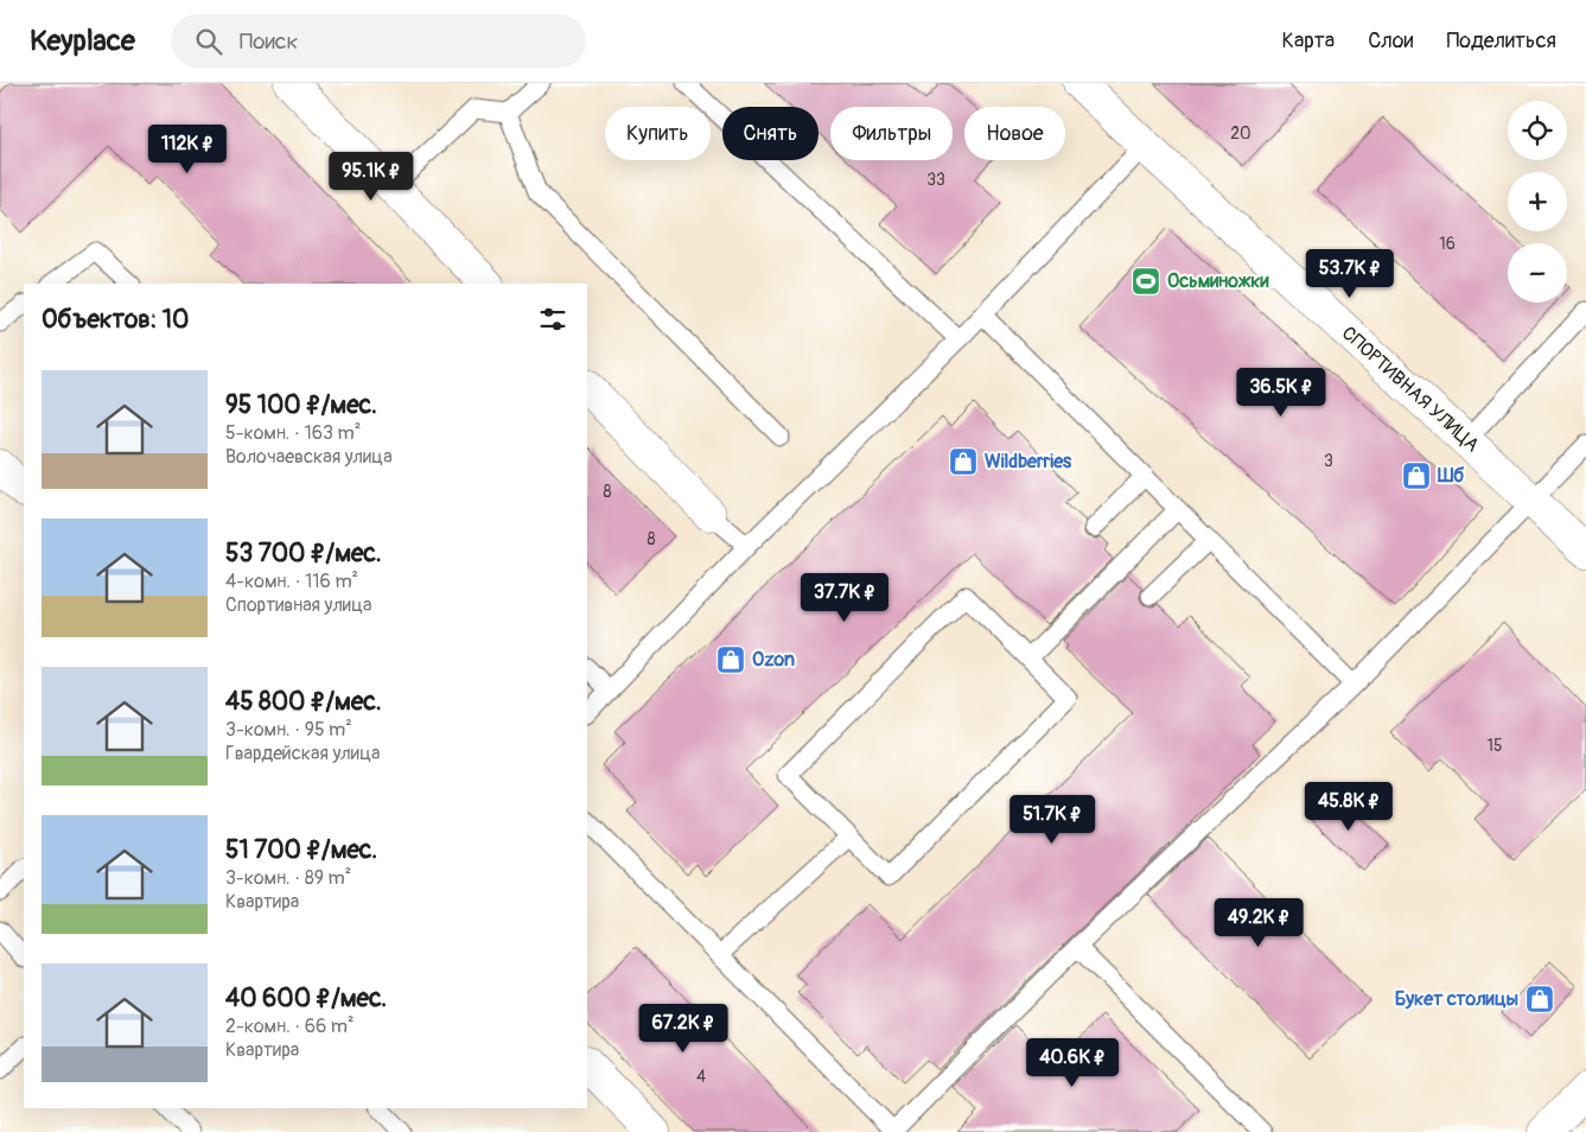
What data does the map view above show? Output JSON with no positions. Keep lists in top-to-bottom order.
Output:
{
  "streets": {
    "street": ["СПОРТИВНАЯ УЛИЦА"]
  },
  "places": {
    "sports": ["Осьминожки"],
    "shop": [
      "Wildberries",
      "Шб",
      "Ozon",
      "Букет столицы"
    ]
  },
  "house_numbers": [
    "20",
    "33",
    "16",
    "3",
    "8",
    "8",
    "15",
    "4"
  ],
  "page": {
    "header": "Keyplace",
    "search": "Поиск",
    "nav": ["Карта", "Слои", "Поделиться"],
    "map_buttons": ["+", "−"],
    "chip": [
      "Купить",
      "Снять",
      "Фильтры",
      "Новое"
    ],
    "price": [
      "112K ₽",
      "95.1K ₽",
      "53.7K ₽",
      "36.5K ₽",
      "37.7K ₽",
      "45.8K ₽",
      "51.7K ₽",
      "49.2K ₽",
      "67.2K ₽",
      "40.6K ₽"
    ],
    "heading": "Объектов: 10",
    "list": [
      {
        "name": "95 100 ₽/мес.",
        "note": "5-комн. · 163 m² · Волочаевская улица"
      },
      {
        "name": "53 700 ₽/мес.",
        "note": "4-комн. · 116 m² · Спортивная улица"
      },
      {
        "name": "45 800 ₽/мес.",
        "note": "3-комн. · 95 m² · Гвардейская улица"
      },
      {
        "name": "51 700 ₽/мес.",
        "note": "3-комн. · 89 m² · Квартира"
      },
      {
        "name": "40 600 ₽/мес.",
        "note": "2-комн. · 66 m² · Квартира"
      }
    ]
  }
}
